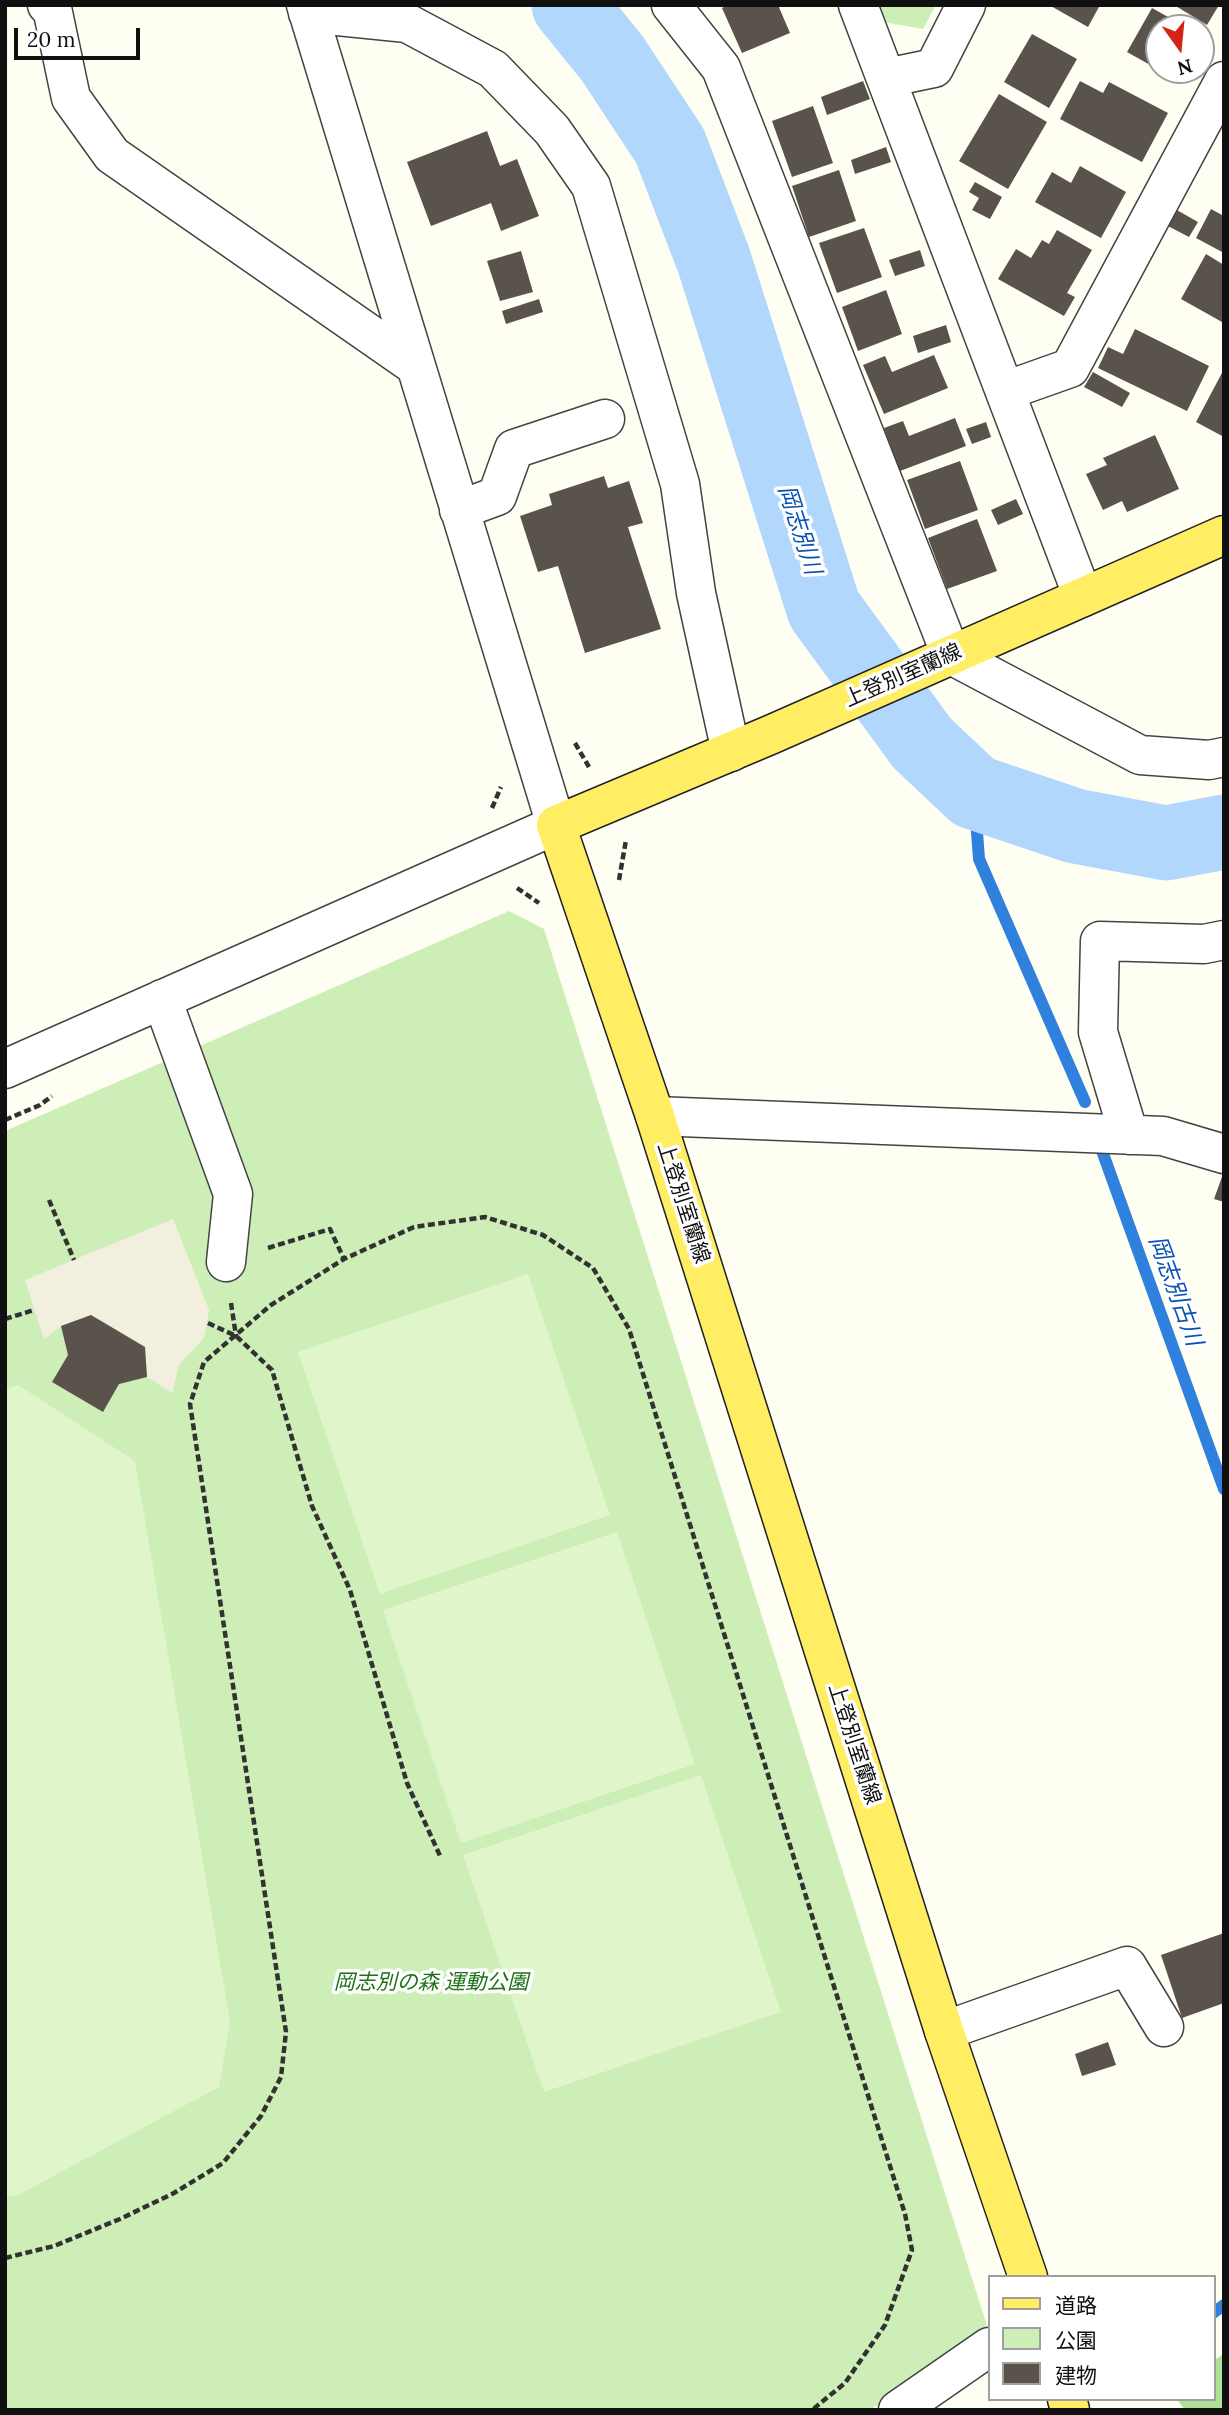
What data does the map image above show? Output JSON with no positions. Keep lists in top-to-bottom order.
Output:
{
  "streets": {
    "main road": ["上登別室蘭線"]
  },
  "water": ["岡志別川", "岡志別古川"],
  "parks": ["岡志別の森 運動公園"],
  "legend": ["道路", "公園", "建物"],
  "scale_bar": "20 m",
  "north": "bottom"
}
